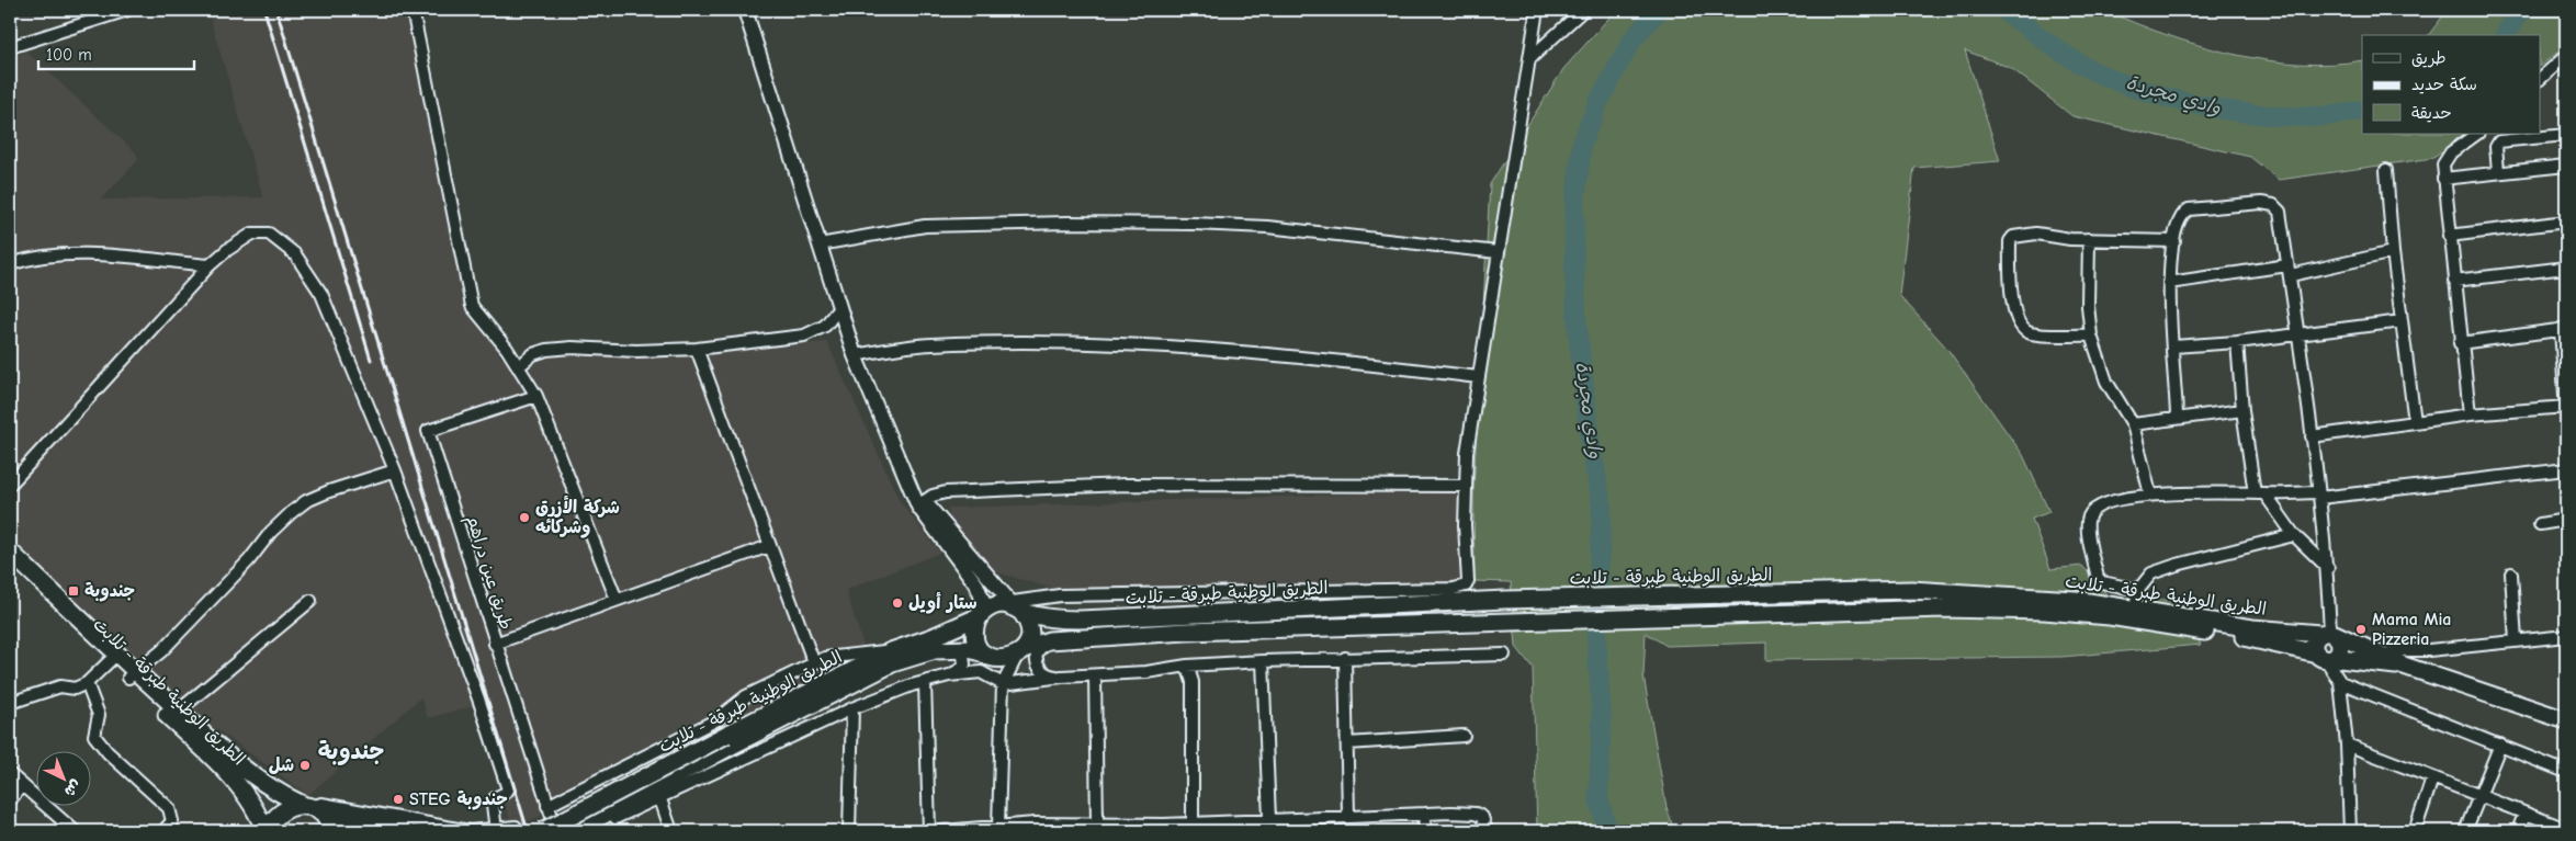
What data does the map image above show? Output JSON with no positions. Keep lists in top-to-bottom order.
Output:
{
  "streets": {
    "main road": ["الطريق الوطنية طبرقة - تلابت"],
    "street": ["طريق عين دراهم"]
  },
  "districts": ["جندوبة"],
  "water": ["وادي مجردة"],
  "places": {
    "other": [
      "شركة الأزرق وشركائه",
      "ستار أويل",
      "Mama Mia Pizzeria",
      "شل",
      "STEG جندوبة"
    ],
    "transit": ["جندوبة"]
  },
  "legend": ["طريق", "سكة حديد", "حديقة"],
  "scale_bar": "100 m",
  "north": "bottom right"
}
